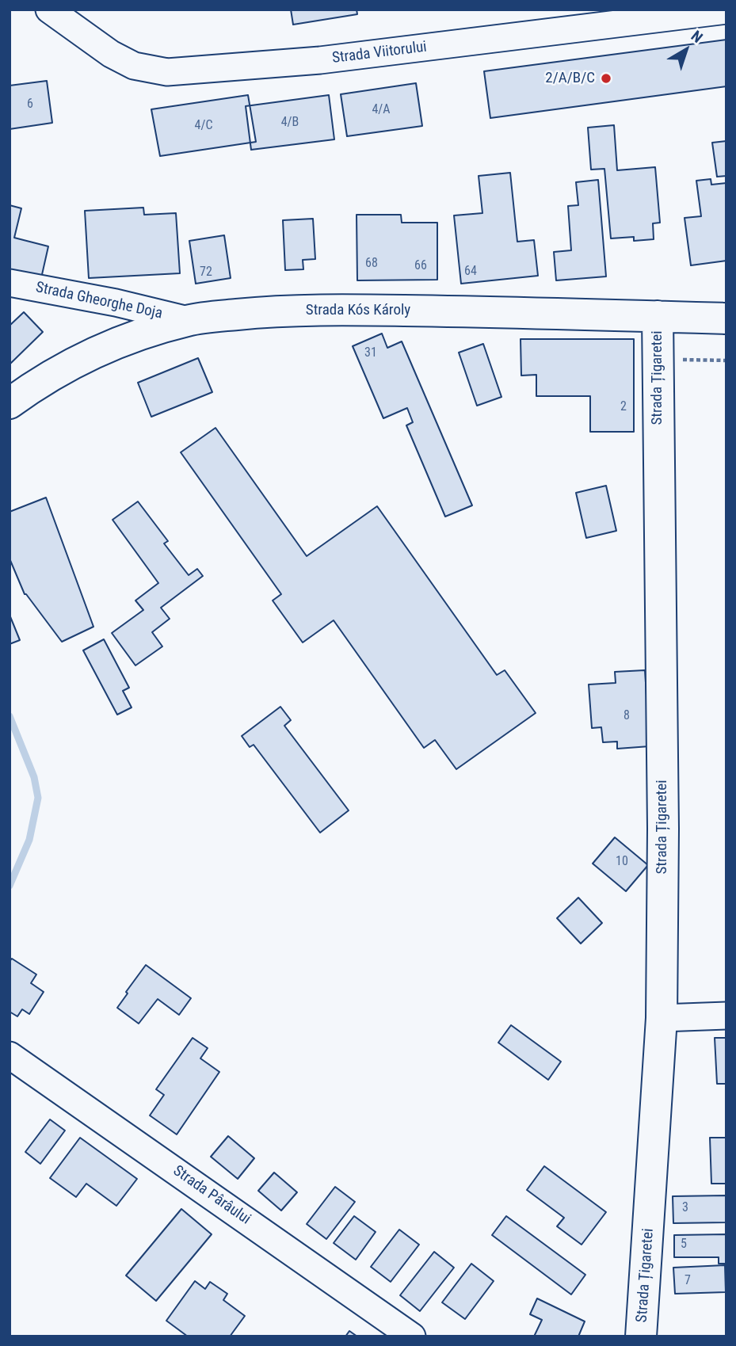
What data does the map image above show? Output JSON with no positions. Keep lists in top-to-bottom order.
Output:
{
  "streets": {
    "main road": ["Strada Kós Károly", "Strada Țigaretei"],
    "street": ["Strada Viitorului", "Strada Gheorghe Doja", "Strada Pârâului"]
  },
  "crossings": [
    ["Strada Gheorghe Doja", "Strada Kós Károly"],
    ["Strada Kós Károly", "Strada Țigaretei"]
  ],
  "places": ["2/A/B/C"],
  "house_numbers": [
    "6",
    "4/A",
    "4/B",
    "4/C",
    "68",
    "66",
    "64",
    "72",
    "31",
    "2",
    "8",
    "10",
    "3",
    "5",
    "7"
  ],
  "north": "top right"
}
